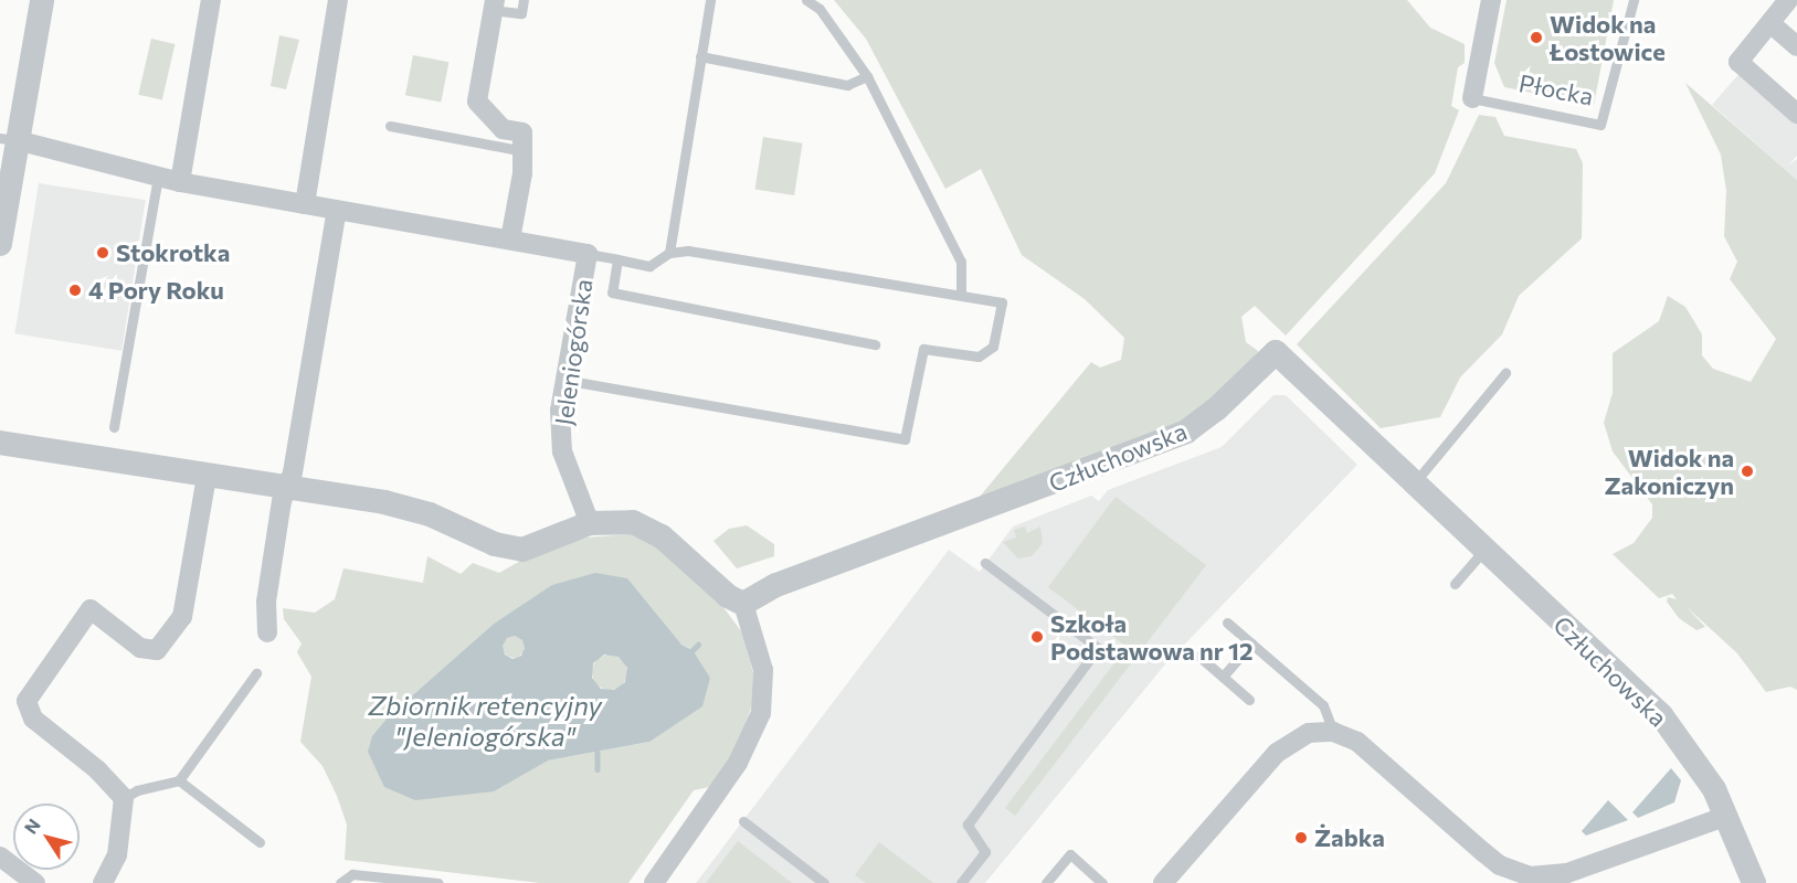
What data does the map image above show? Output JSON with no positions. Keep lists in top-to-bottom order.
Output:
{
  "streets": {
    "street": ["Płocka", "Jeleniogórska", "Człuchowska"]
  },
  "water": ["Zbiornik retencyjny \"Jeleniogórska\""],
  "places": [
    "Widok na Łostowice",
    "Stokrotka",
    "4 Pory Roku",
    "Widok na Zakoniczyn",
    "Szkoła Podstawowa nr 12",
    "Żabka"
  ],
  "north": "top left"
}
